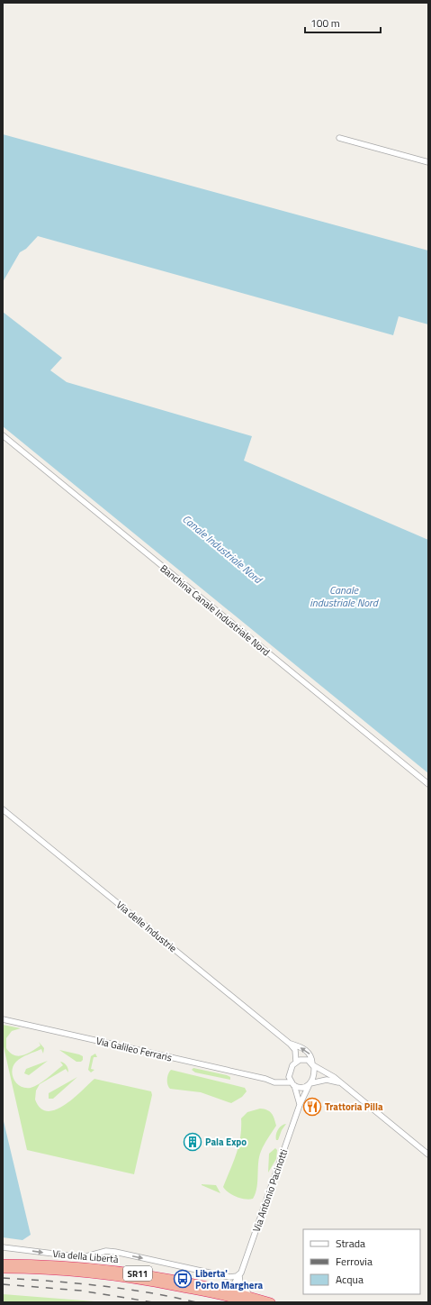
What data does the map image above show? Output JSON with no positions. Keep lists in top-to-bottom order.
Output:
{
  "streets": {
    "highway": ["Via della Libertà", "SR11"],
    "street": [
      "Banchina Canale Industriale Nord",
      "Via delle Industrie",
      "Via Galileo Ferraris",
      "Via Antonio Pacinotti"
    ]
  },
  "crossings": [
    ["Via delle Industrie", "Via Galileo Ferraris"],
    ["Via delle Industrie", "Via Antonio Pacinotti"],
    ["Via Galileo Ferraris", "Via Antonio Pacinotti"],
    ["Via Antonio Pacinotti", "Via della Libertà"]
  ],
  "water": ["Canale Industriale Nord", "Canale industriale Nord"],
  "places": {
    "restaurant": ["Trattoria Pilla"],
    "building": ["Pala Expo"],
    "bus stop": ["Liberta' Porto Marghera"]
  },
  "legend": ["Strada", "Ferrovia", "Acqua"],
  "scale_bar": "100 m"
}
